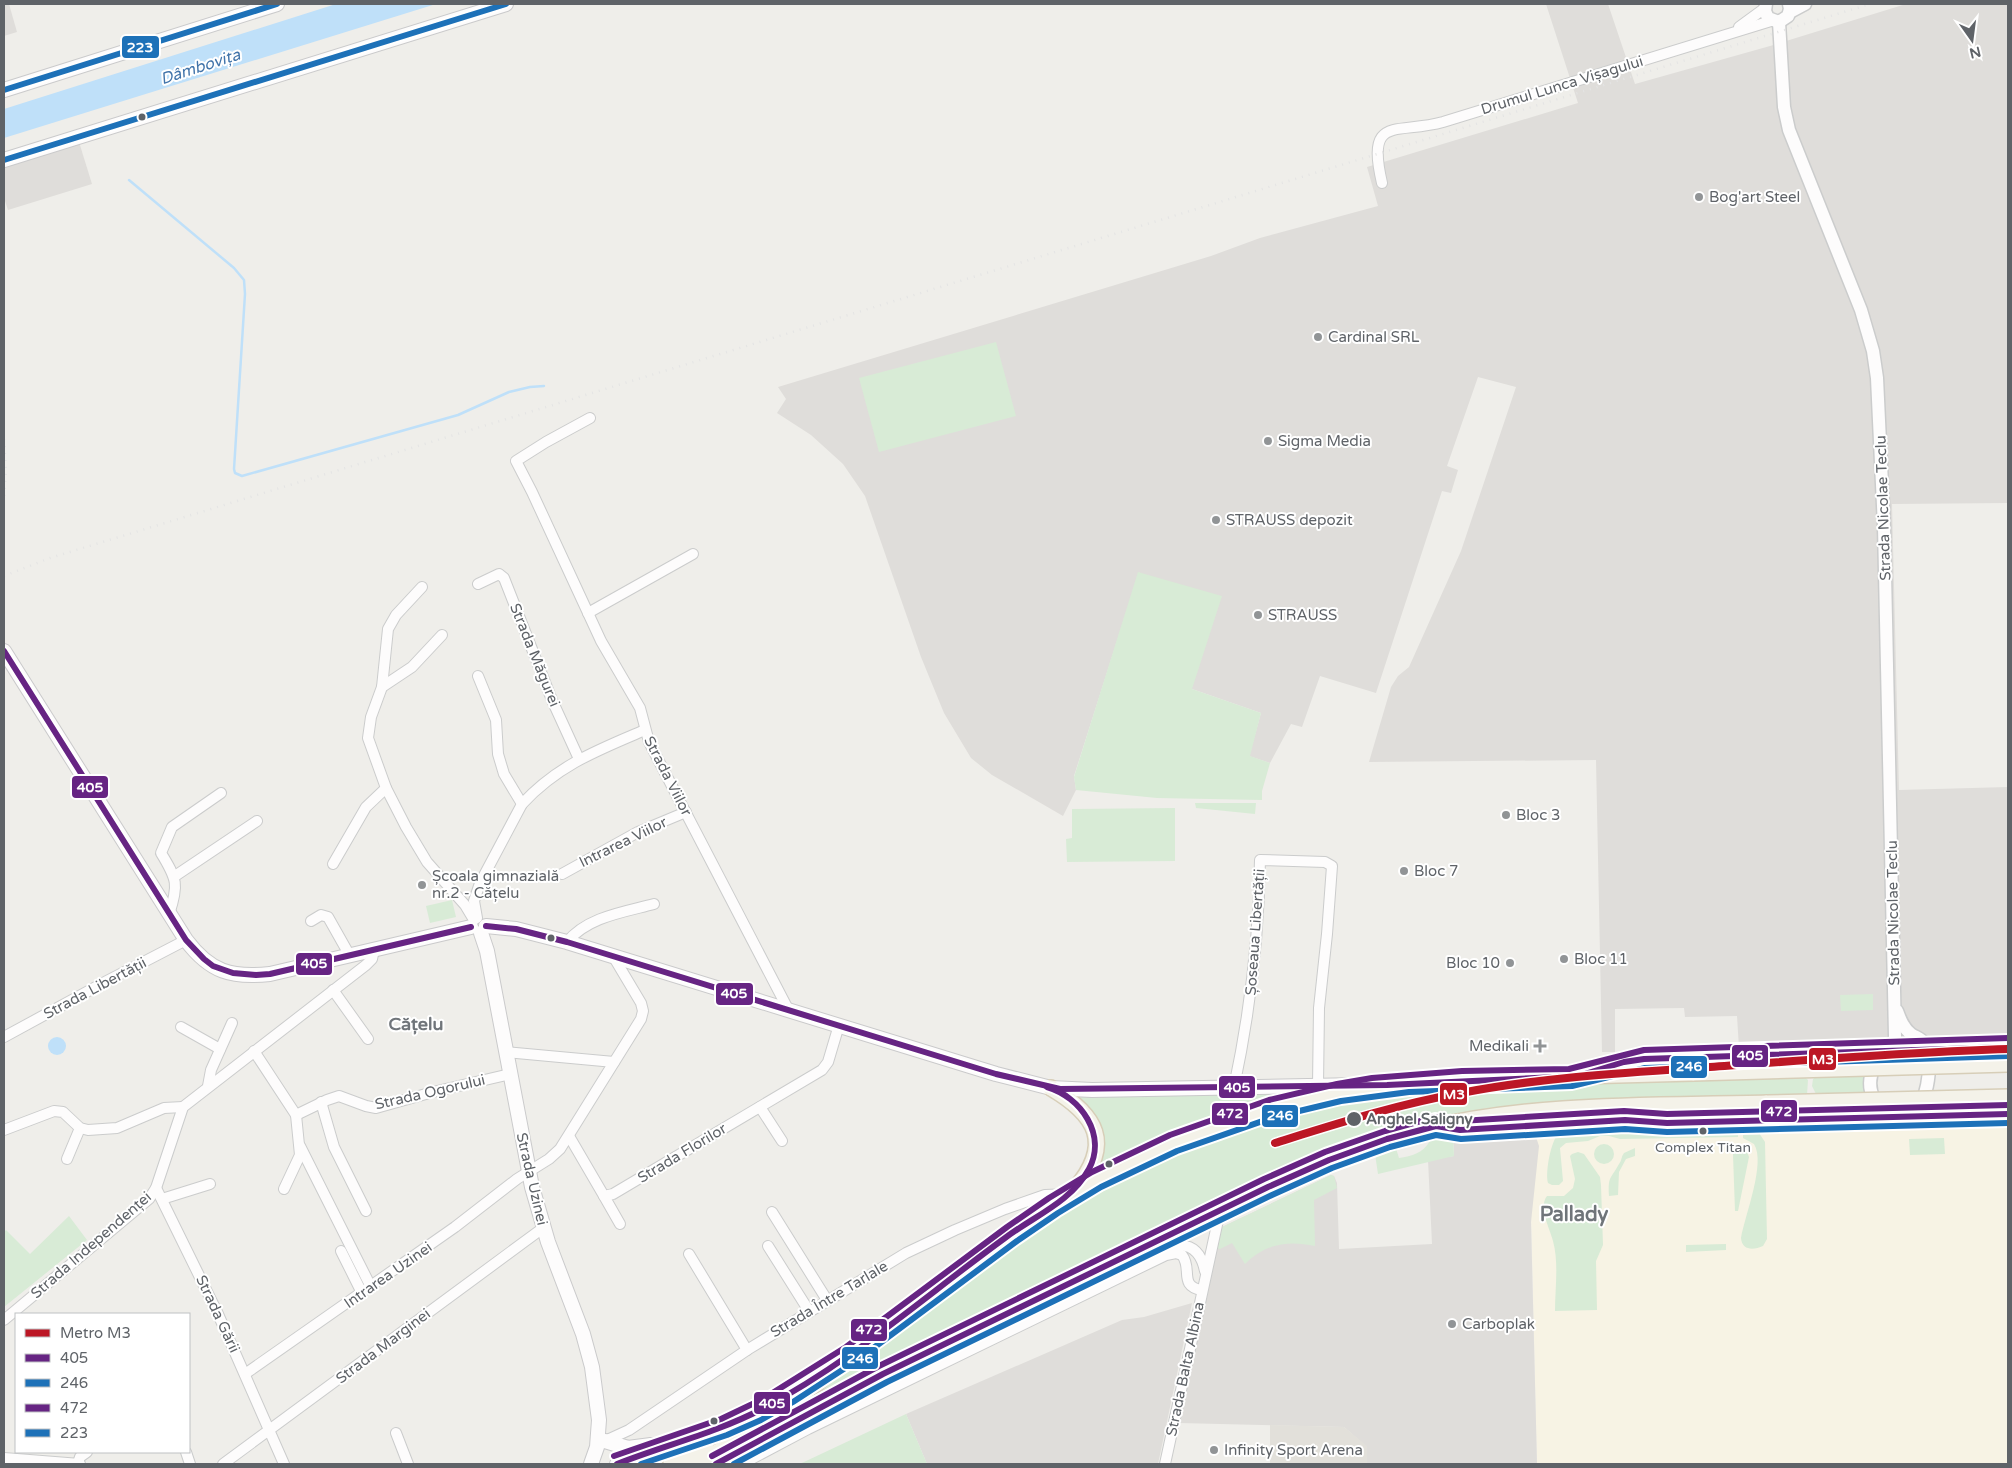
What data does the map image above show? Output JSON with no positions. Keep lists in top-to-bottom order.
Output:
{
  "streets": {
    "main road": ["Strada Uzinei"],
    "street": [
      "Drumul Lunca Vișagului",
      "Strada Nicolae Teclu",
      "Strada Măgurei",
      "Strada Viilor",
      "Intrarea Viilor",
      "Șoseaua Libertății",
      "Strada Libertății",
      "Strada Ogorului",
      "Strada Florilor",
      "Strada Independenței",
      "Intrarea Uzinei",
      "Strada Între Tarlale",
      "Strada Gării",
      "Strada Marginei",
      "Strada Balta Albina"
    ]
  },
  "crossings": [
    ["Drumul Lunca Vișagului", "Strada Nicolae Teclu"],
    ["Strada Viilor", "Intrarea Viilor"],
    ["Strada Ogorului", "Strada Uzinei"],
    ["Strada Uzinei", "Intrarea Uzinei"],
    ["Strada Uzinei", "Strada Între Tarlale"],
    ["Strada Uzinei", "Strada Marginei"],
    ["Strada Independenței", "Strada Gării"],
    ["Intrarea Uzinei", "Strada Gării"],
    ["Strada Gării", "Strada Marginei"]
  ],
  "districts": ["Cățelu", "Pallady"],
  "water": ["Dâmbovița"],
  "places": {
    "other": [
      "Bog'art Steel",
      "Cardinal SRL",
      "Sigma Media",
      "STRAUSS depozit",
      "STRAUSS",
      "Bloc 3",
      "Bloc 7",
      "Școala gimnazială nr.2 - Cățelu",
      "Bloc 11",
      "Bloc 10",
      "Anghel Saligny",
      "Complex Titan",
      "Carboplak",
      "Infinity Sport Arena"
    ],
    "health": ["Medikali"]
  },
  "lines": [
    "transit line 223",
    "transit line 405",
    "transit line 472",
    "metro line M3",
    "transit line 246"
  ],
  "legend": [
    "Metro M3",
    "405",
    "246",
    "472",
    "223"
  ],
  "north": "bottom"
}
